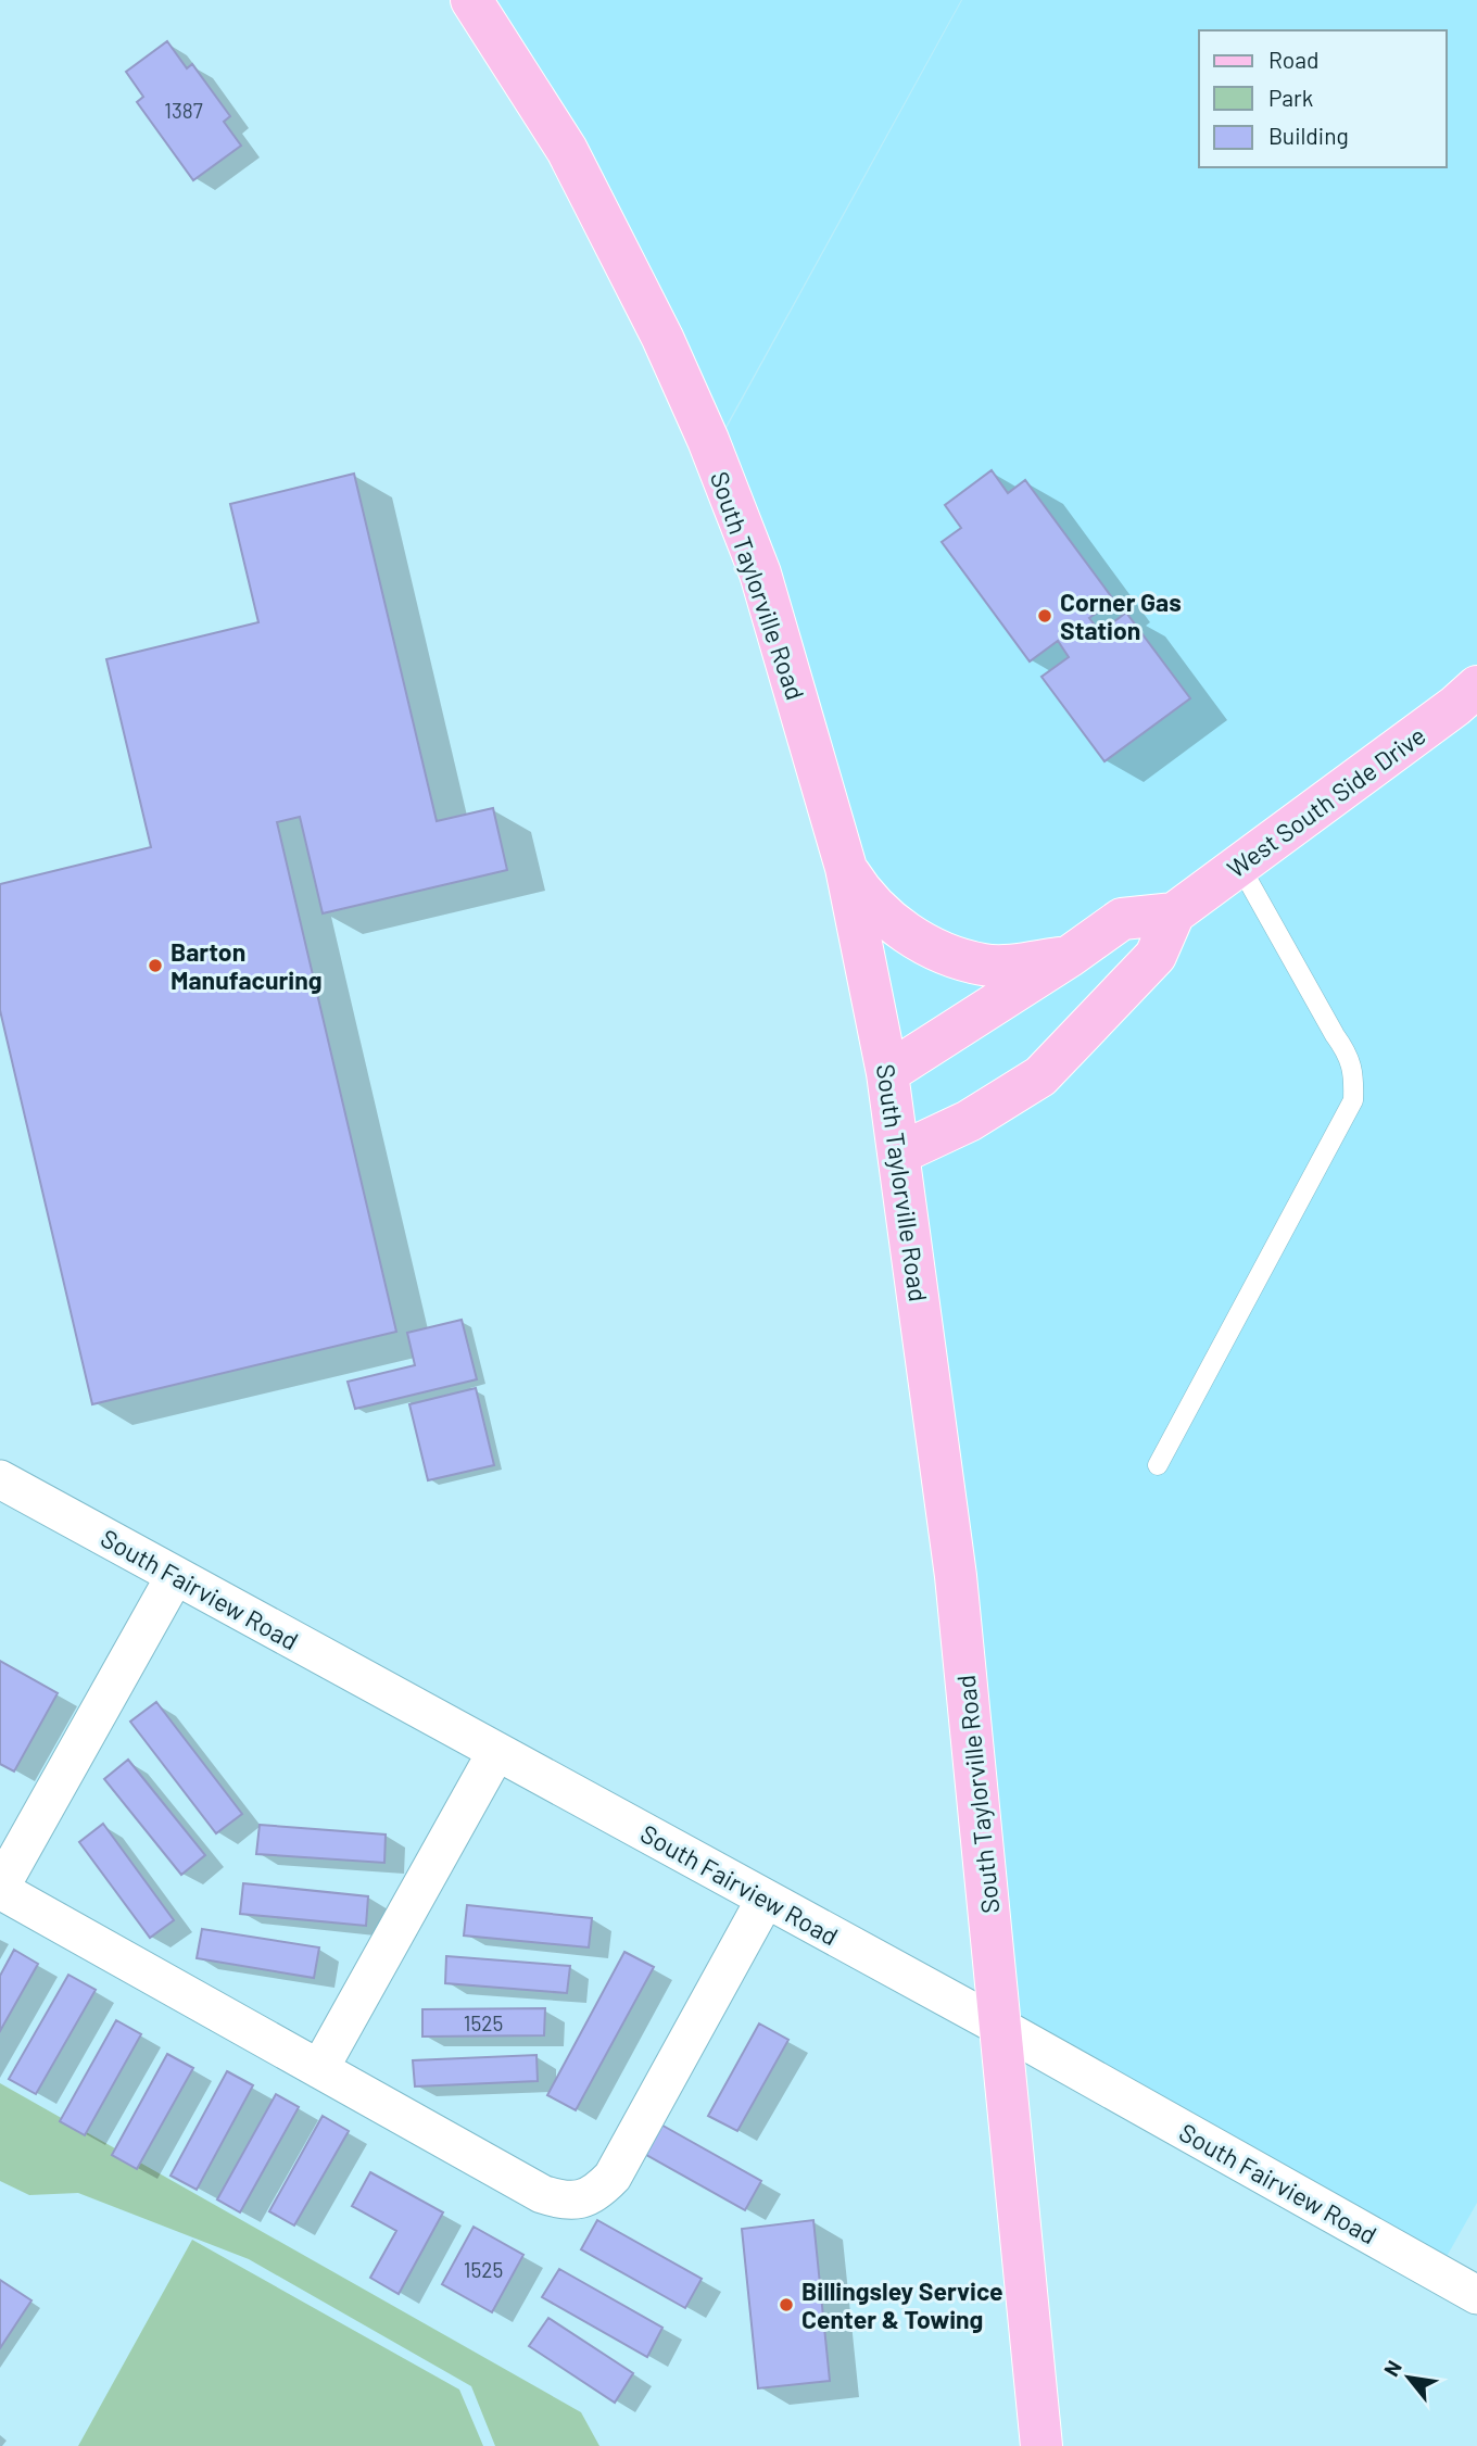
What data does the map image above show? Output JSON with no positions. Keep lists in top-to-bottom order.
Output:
{
  "streets": {
    "main road": ["South Taylorville Road", "West South Side Drive"],
    "street": ["South Fairview Road"]
  },
  "crossings": [
    ["South Taylorville Road", "West South Side Drive"],
    ["South Taylorville Road", "South Fairview Road"]
  ],
  "places": ["Corner Gas Station", "Barton Manufacuring", "Billingsley Service Center & Towing"],
  "house_numbers": ["1387", "1525", "1525"],
  "legend": ["Road", "Park", "Building"],
  "north": "top left"
}
